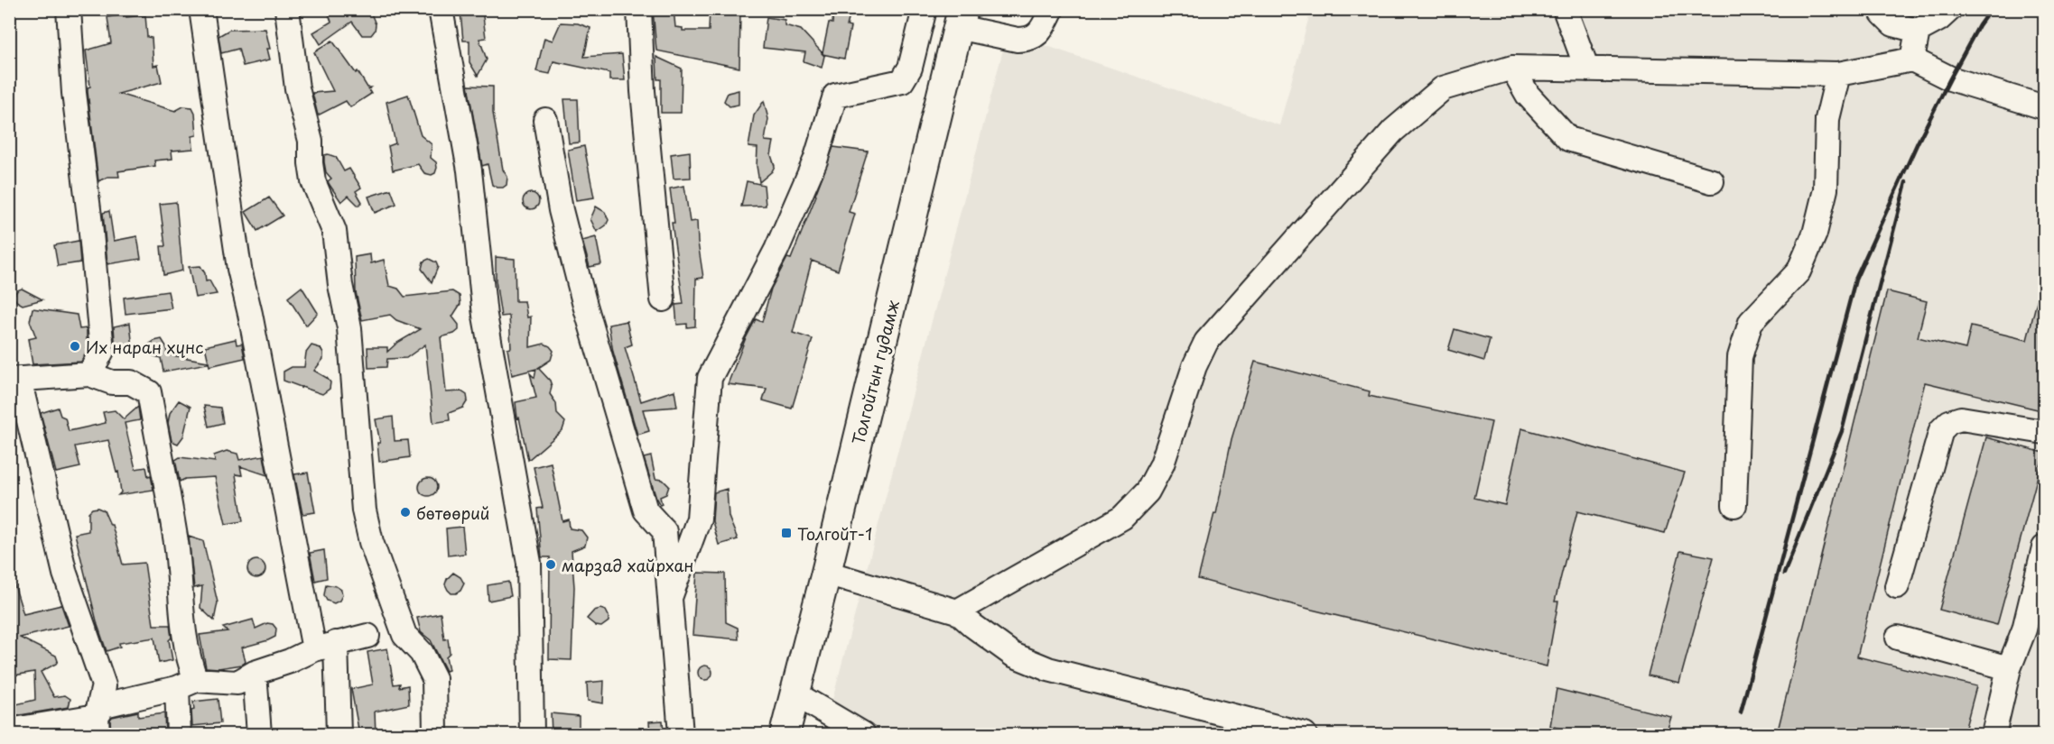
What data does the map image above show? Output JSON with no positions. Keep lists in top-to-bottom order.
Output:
{
  "streets": {
    "main road": ["Толгойтын гудамж"]
  },
  "places": {
    "other": ["Их наран хүнс", "бөтөөрий", "марзад хайрхан"],
    "transit": ["Толгойт-1"]
  }
}
